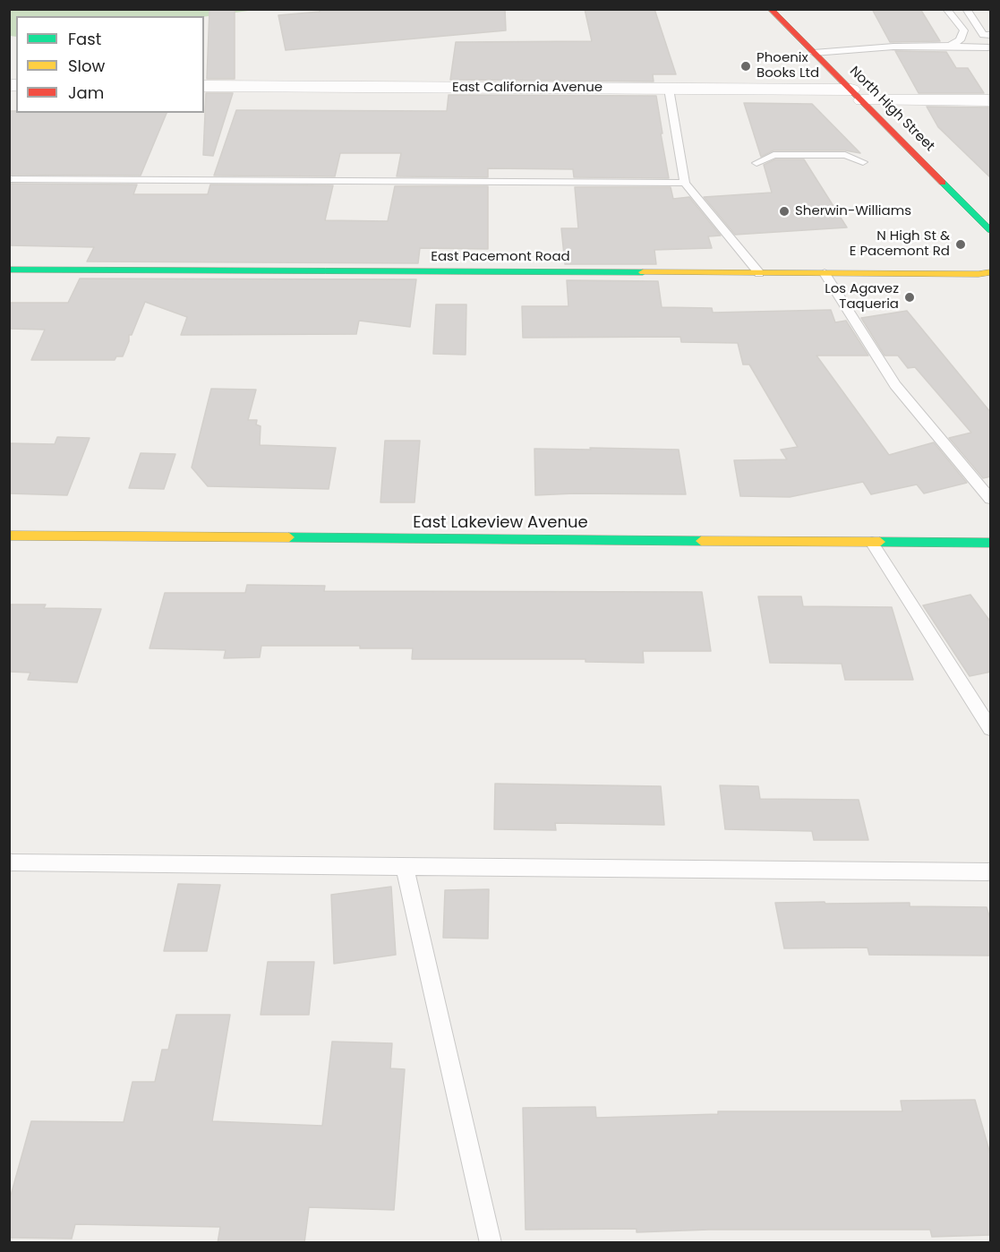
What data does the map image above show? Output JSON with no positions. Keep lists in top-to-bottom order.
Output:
{
  "streets": {
    "street": [
      "East California Avenue",
      "North High Street",
      "East Pacemont Road",
      "East Lakeview Avenue"
    ]
  },
  "crossings": [
    ["East California Avenue", "North High Street"]
  ],
  "places": [
    "Phoenix Books Ltd",
    "Sherwin-Williams",
    "N High St & E Pacemont Rd",
    "Los Agavez Taqueria"
  ],
  "legend": ["Fast", "Slow", "Jam"]
}
